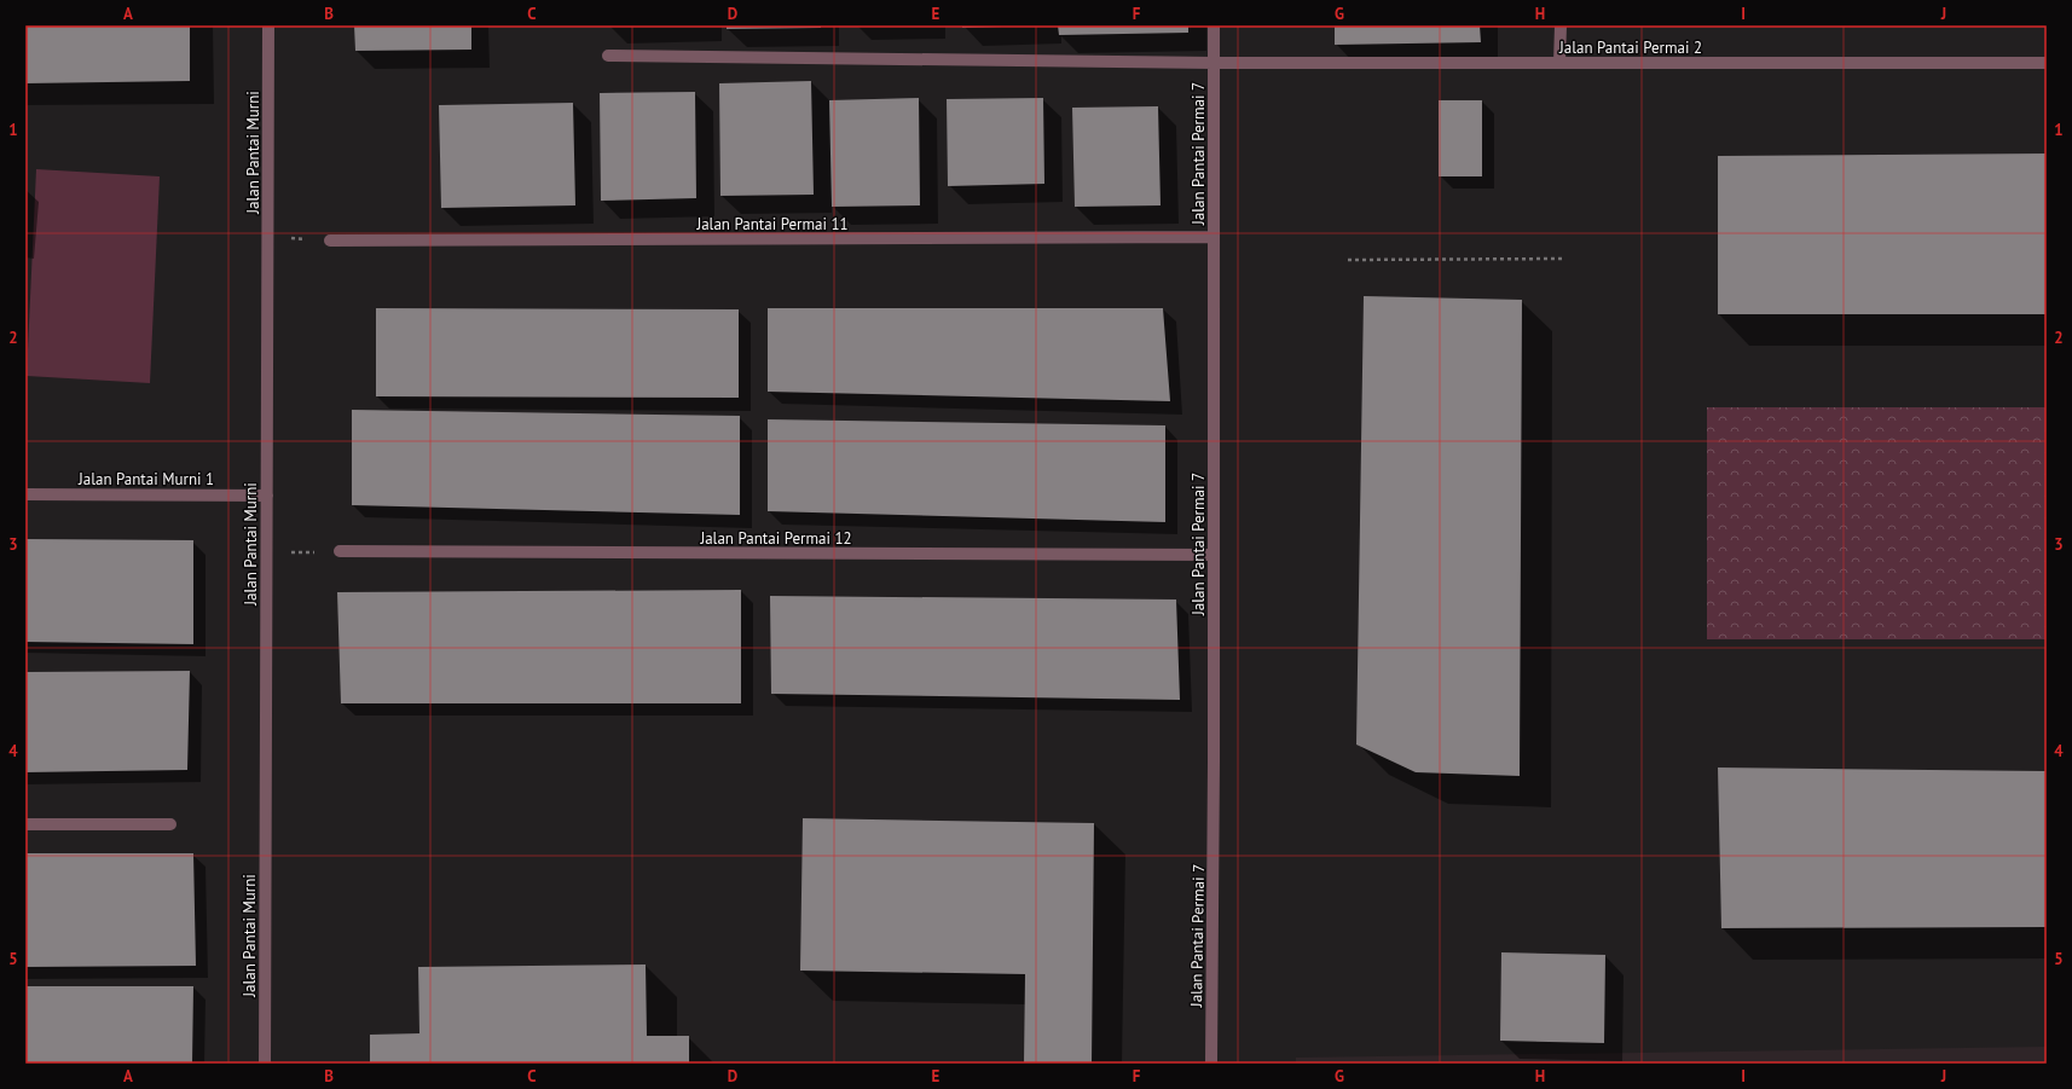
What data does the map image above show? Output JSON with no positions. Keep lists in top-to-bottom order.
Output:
{
  "streets": {
    "street": [
      "Jalan Pantai Permai 2",
      "Jalan Pantai Murni",
      "Jalan Pantai Permai 7",
      "Jalan Pantai Permai 11",
      "Jalan Pantai Murni 1",
      "Jalan Pantai Permai 12"
    ]
  },
  "crossings": [
    ["Jalan Pantai Permai 2", "Jalan Pantai Permai 7"],
    ["Jalan Pantai Murni", "Jalan Pantai Murni 1"],
    ["Jalan Pantai Permai 7", "Jalan Pantai Permai 11"],
    ["Jalan Pantai Permai 7", "Jalan Pantai Permai 12"]
  ],
  "grid": {
    "columns": [
      "A",
      "B",
      "C",
      "D",
      "E",
      "F",
      "G",
      "H",
      "I",
      "J"
    ],
    "rows": [
      "1",
      "2",
      "3",
      "4",
      "5"
    ]
  }
}
